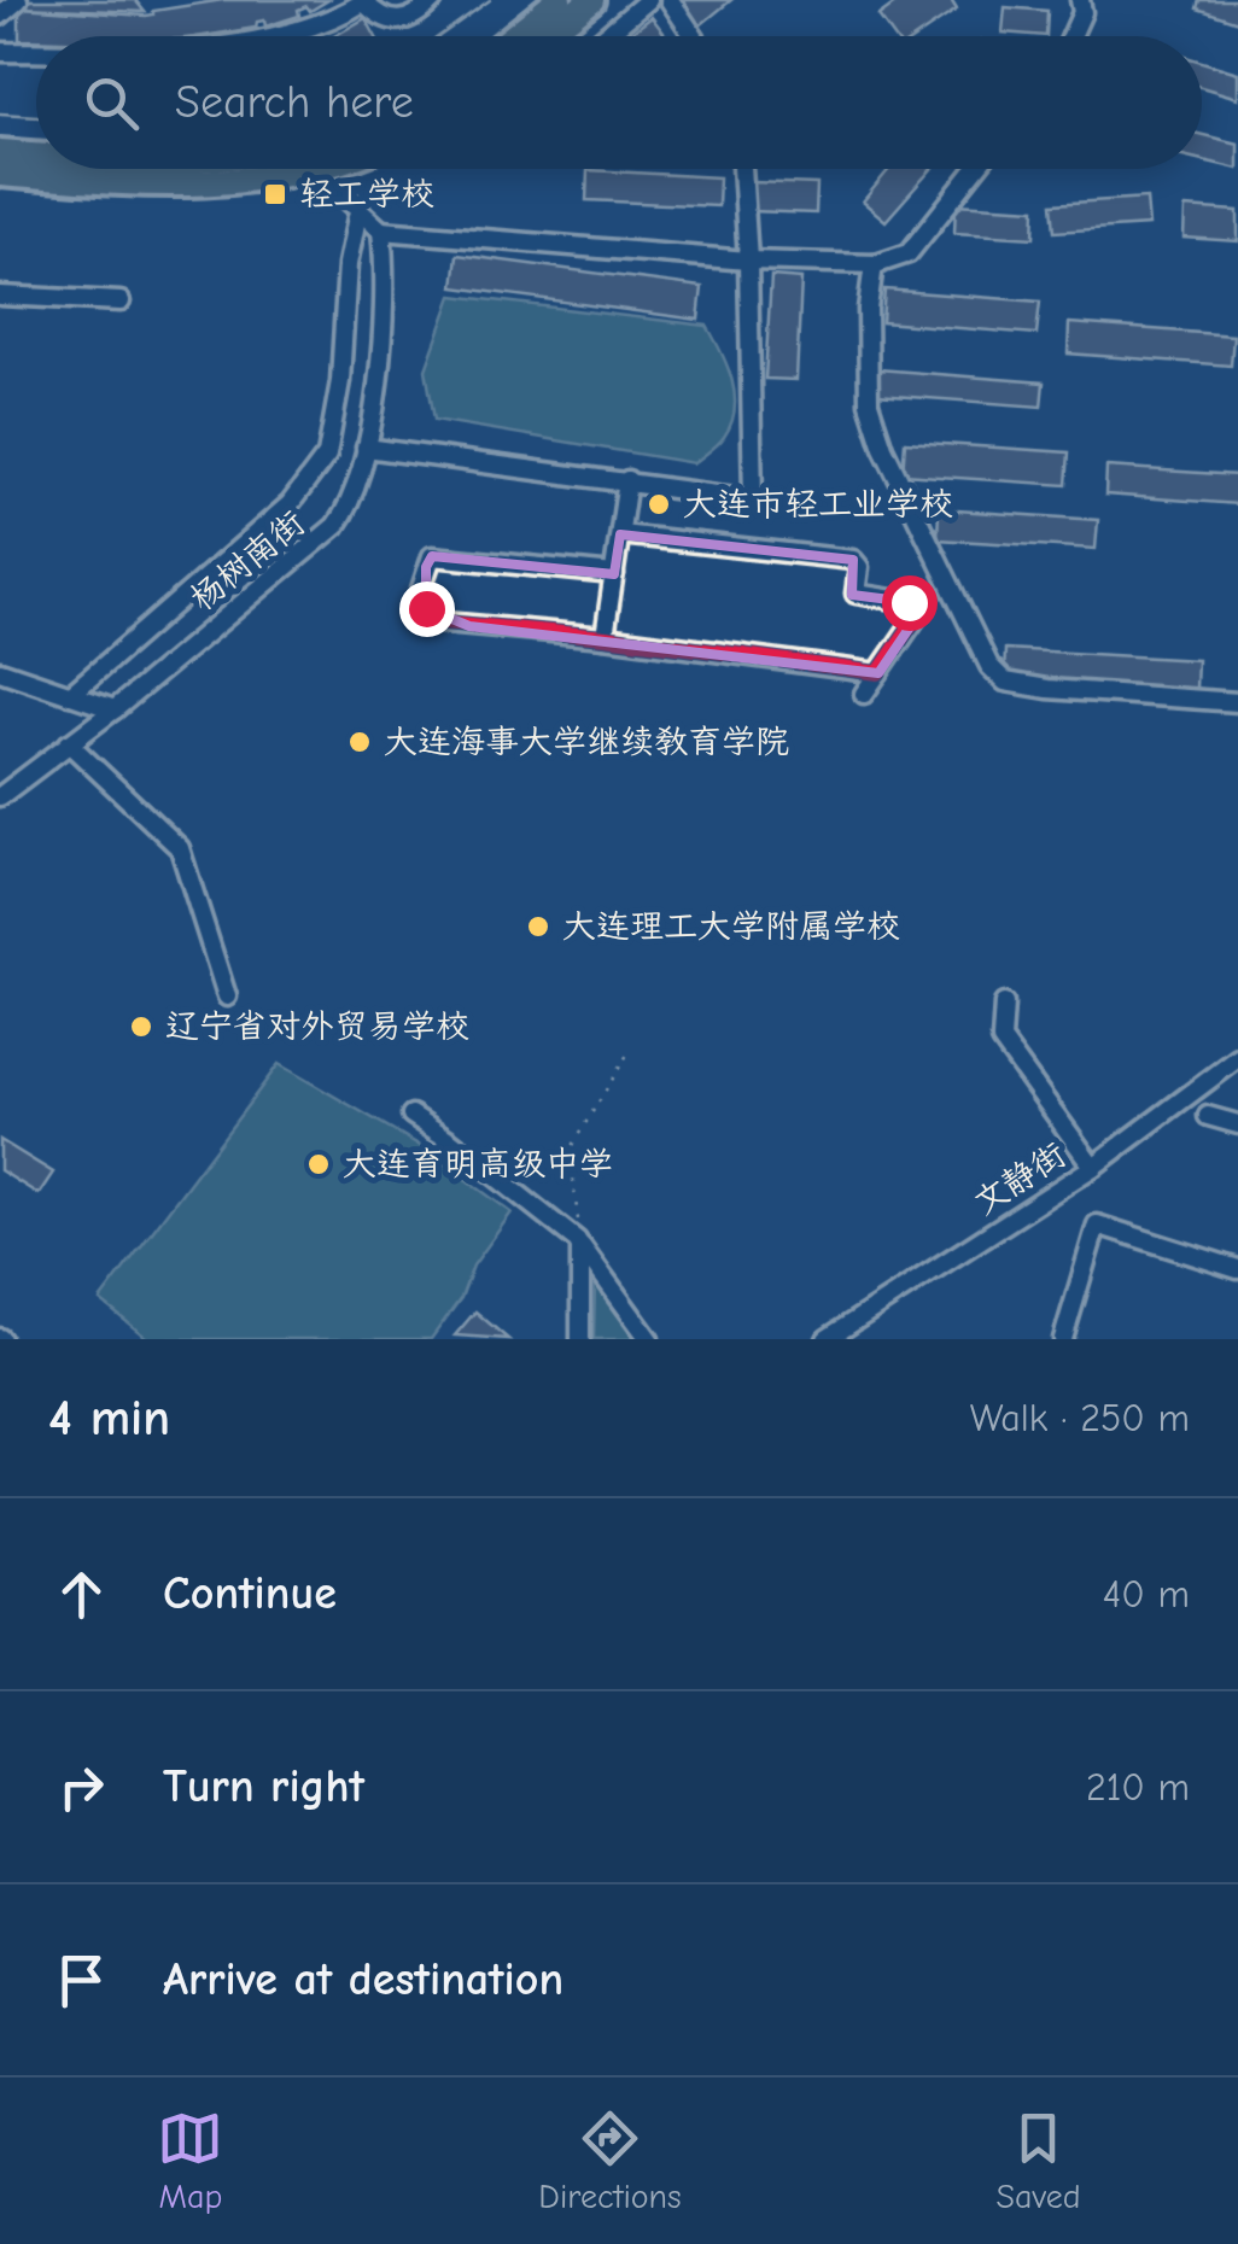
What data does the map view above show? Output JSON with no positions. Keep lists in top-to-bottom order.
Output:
{
  "streets": {
    "street": ["杨树南街", "文静街"]
  },
  "places": {
    "transit": ["轻工学校"],
    "other": [
      "大连市轻工业学校",
      "大连海事大学继续教育学院",
      "大连理工大学附属学校",
      "辽宁省对外贸易学校",
      "大连育明高级中学"
    ]
  },
  "page": {
    "search": "Search here",
    "heading": ["4 min", "Walk · 250 m"],
    "list": [
      ["Continue", "40 m"],
      ["Turn right", "210 m"],
      "Arrive at destination"
    ],
    "nav": ["Map", "Directions", "Saved"]
  }
}
